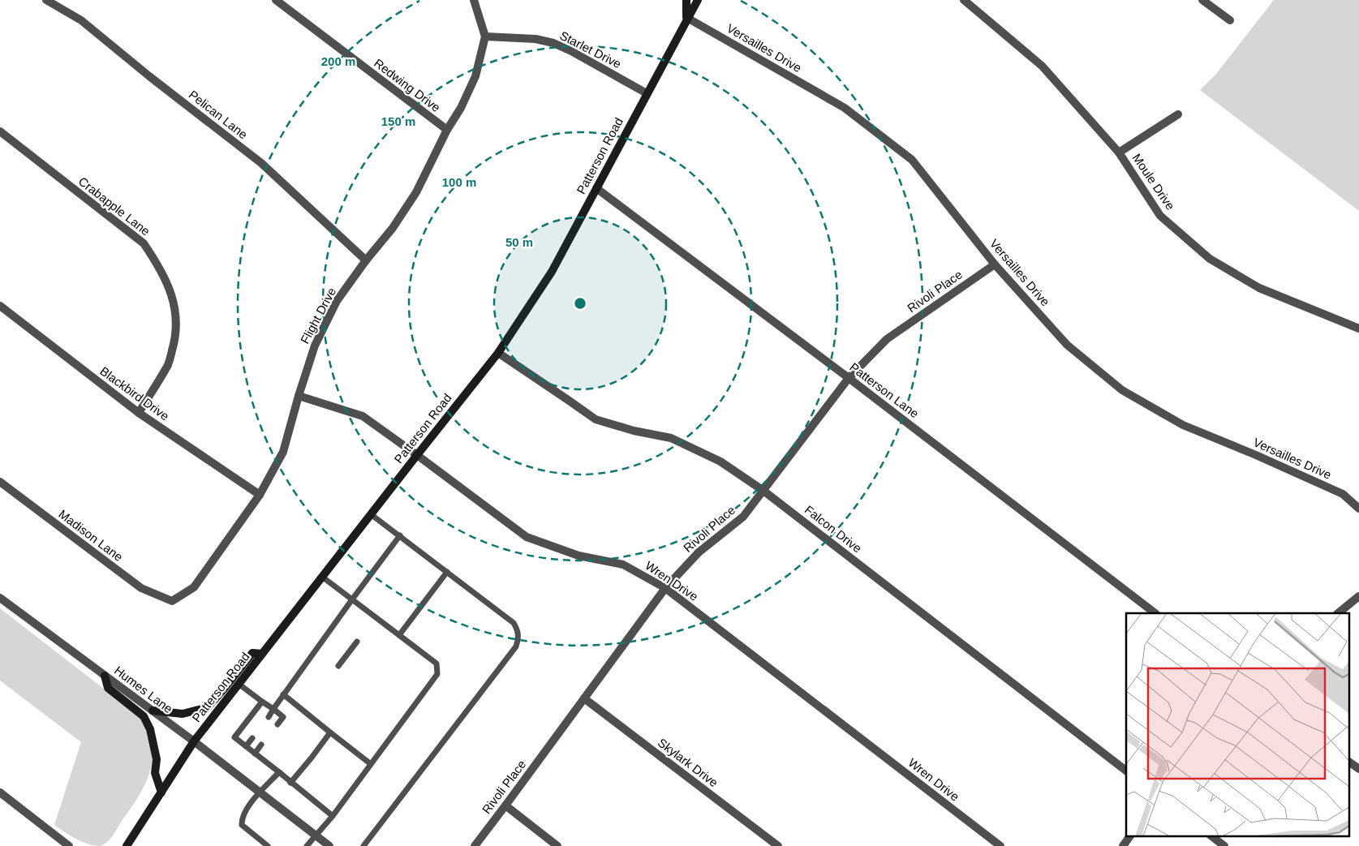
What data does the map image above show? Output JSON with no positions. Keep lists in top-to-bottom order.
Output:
{
  "streets": {
    "main road": ["Patterson Road"],
    "street": [
      "Versailles Drive",
      "Starlet Drive",
      "Redwing Drive",
      "Pelican Lane",
      "Moule Drive",
      "Crabapple Lane",
      "Rivoli Place",
      "Flight Drive",
      "Patterson Lane",
      "Blackbird Drive",
      "Falcon Drive",
      "Madison Lane",
      "Wren Drive",
      "Humes Lane",
      "Skylark Drive"
    ]
  },
  "crossings": [
    ["Versailles Drive", "Patterson Road"],
    ["Versailles Drive", "Rivoli Place"],
    ["Starlet Drive", "Patterson Road"],
    ["Starlet Drive", "Flight Drive"],
    ["Redwing Drive", "Flight Drive"],
    ["Pelican Lane", "Flight Drive"],
    ["Patterson Road", "Patterson Lane"],
    ["Patterson Road", "Falcon Drive"],
    ["Patterson Road", "Wren Drive"],
    ["Patterson Road", "Humes Lane"],
    ["Crabapple Lane", "Blackbird Drive"],
    ["Rivoli Place", "Patterson Lane"],
    ["Rivoli Place", "Falcon Drive"],
    ["Rivoli Place", "Wren Drive"],
    ["Rivoli Place", "Skylark Drive"],
    ["Flight Drive", "Blackbird Drive"],
    ["Flight Drive", "Madison Lane"],
    ["Flight Drive", "Wren Drive"]
  ],
  "rings": [
    "200 m",
    "150 m",
    "100 m",
    "50 m"
  ]
}
